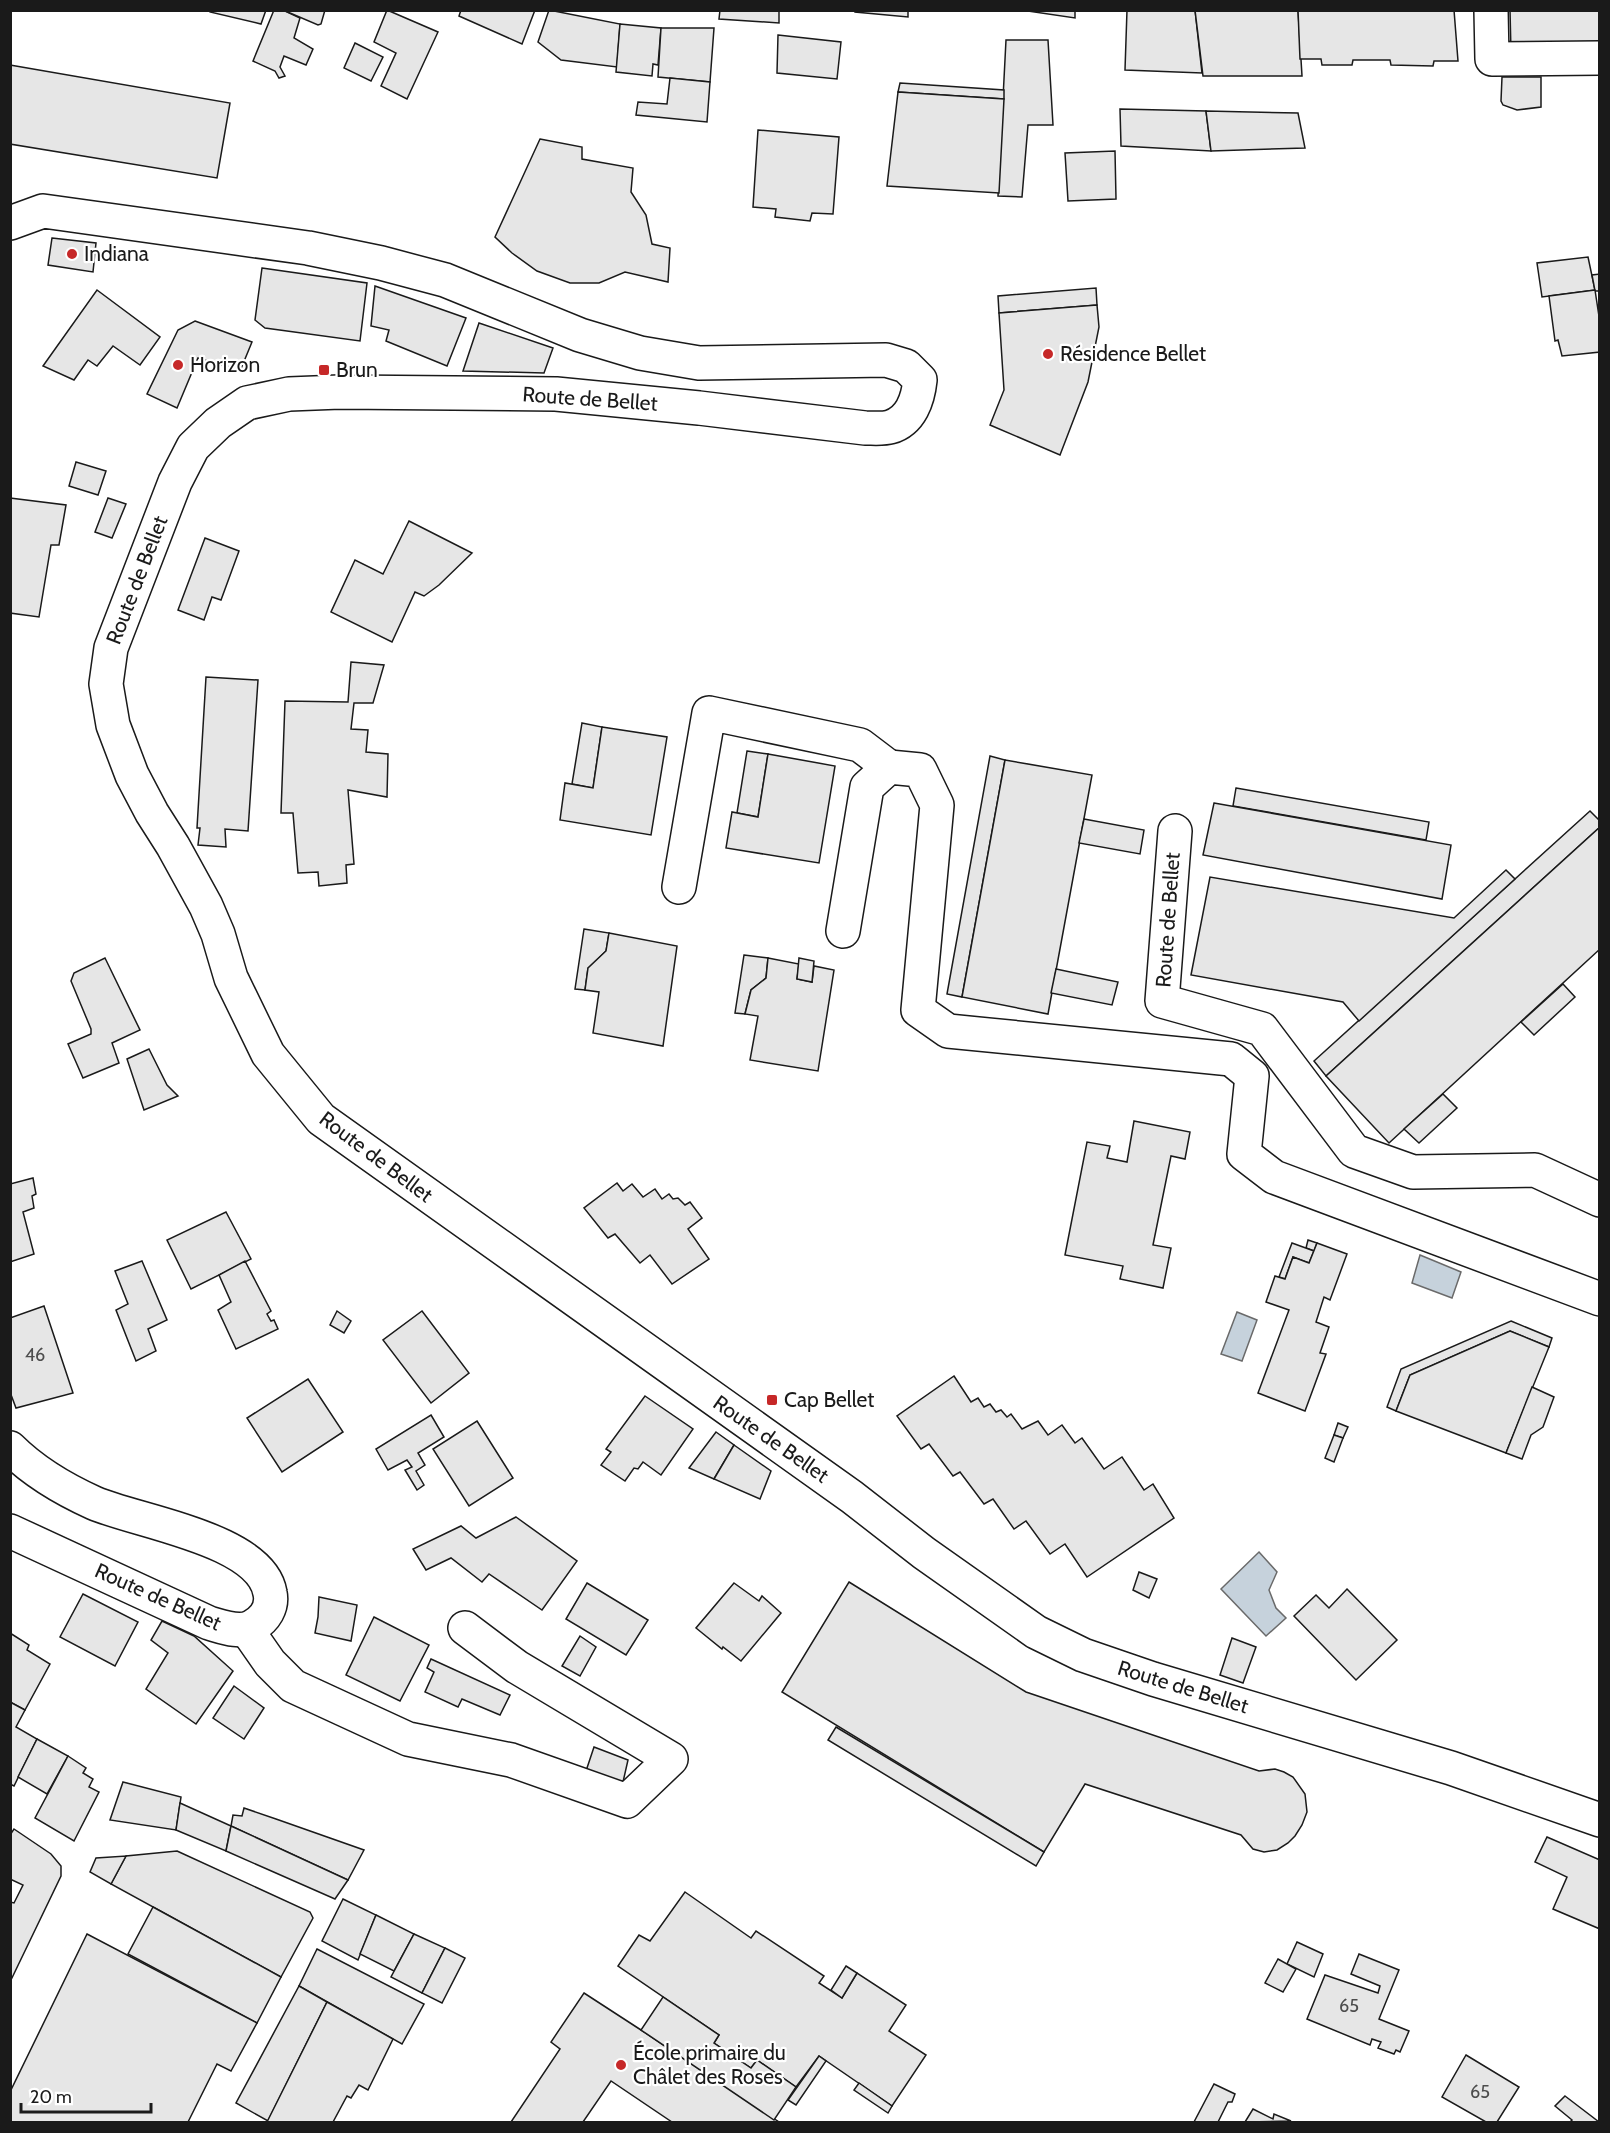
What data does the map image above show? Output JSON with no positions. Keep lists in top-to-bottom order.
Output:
{
  "streets": {
    "street": ["Route de Bellet"]
  },
  "places": {
    "other": [
      "Indiana",
      "Résidence Bellet",
      "Horizon",
      "École primaire du Châlet des Roses"
    ],
    "transit": ["Brun", "Cap Bellet"]
  },
  "house_numbers": ["46", "65", "65"],
  "scale_bar": "20 m"
}
